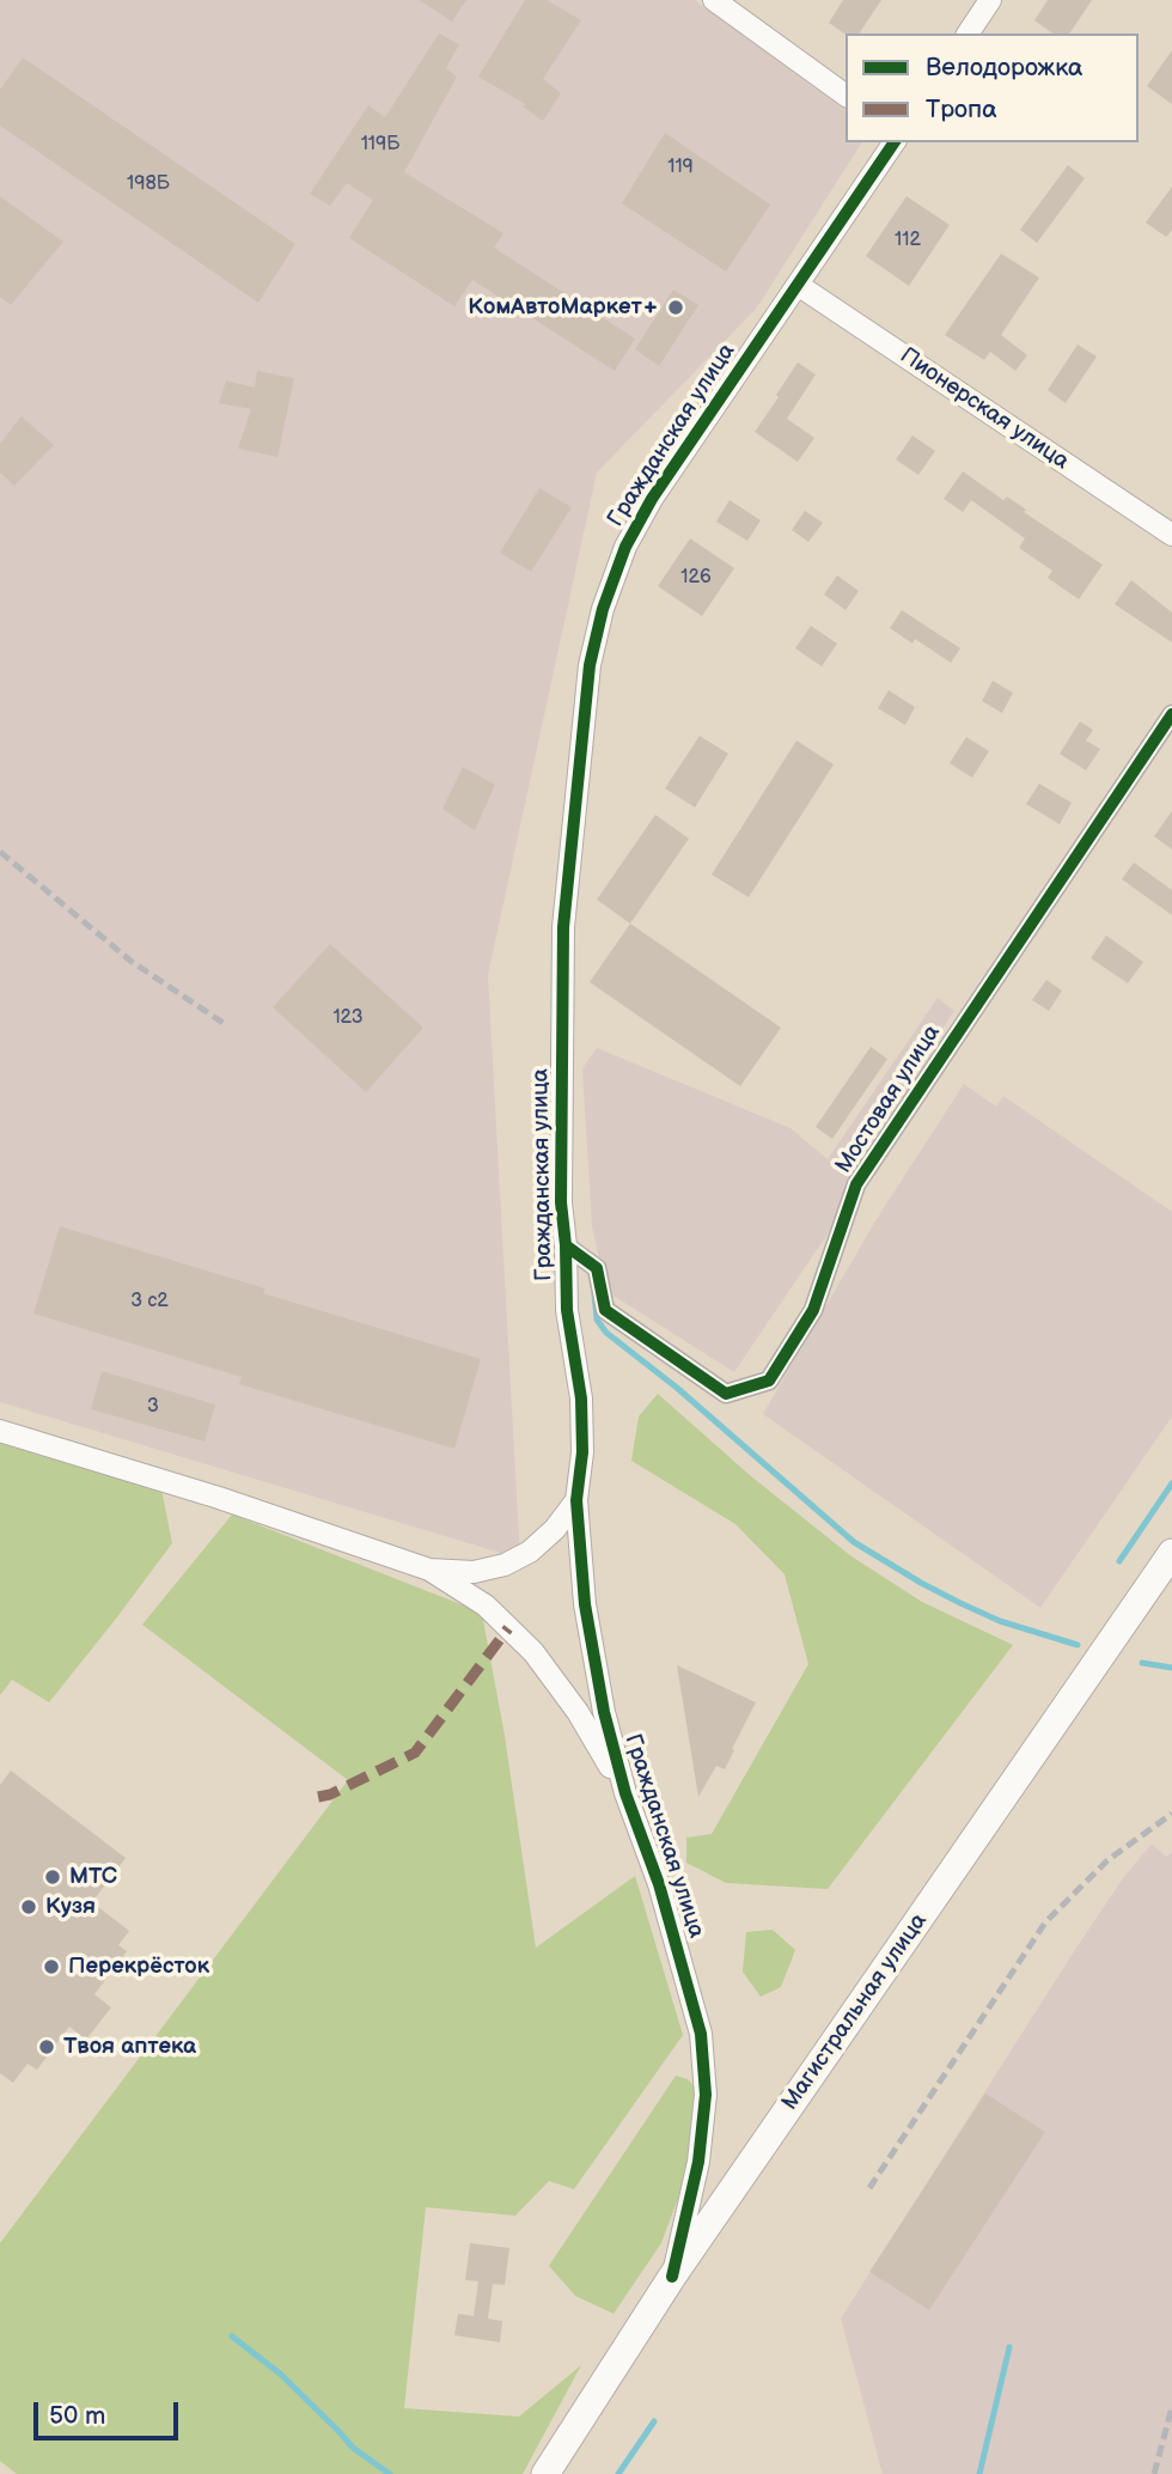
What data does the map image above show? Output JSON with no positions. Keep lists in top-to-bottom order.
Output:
{
  "streets": {
    "main road": ["Магистральная улица"],
    "street": ["Пионерская улица", "Гражданская улица", "Мостовая улица"]
  },
  "crossings": [
    ["Пионерская улица", "Гражданская улица"],
    ["Гражданская улица", "Мостовая улица"],
    ["Гражданская улица", "Магистральная улица"]
  ],
  "places": [
    "КомАвтоМаркет+",
    "МТС",
    "Кузя",
    "Перекрёсток",
    "Твоя аптека"
  ],
  "house_numbers": [
    "119Б",
    "119",
    "198Б",
    "112",
    "126",
    "123",
    "3 с2",
    "3"
  ],
  "legend": ["Велодорожка", "Тропа"],
  "scale_bar": "50 m"
}
